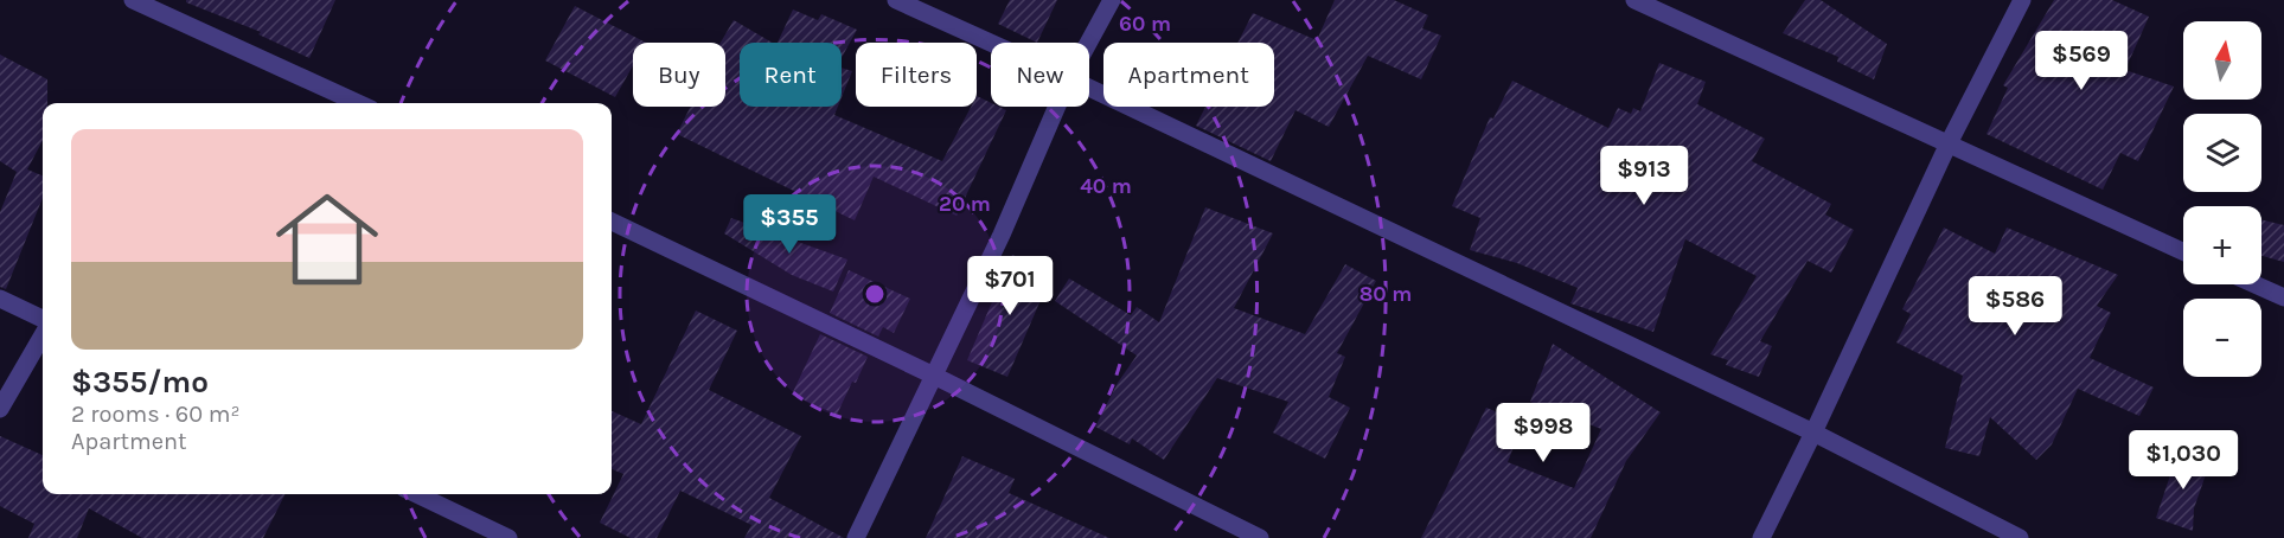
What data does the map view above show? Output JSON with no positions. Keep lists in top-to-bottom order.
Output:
{
  "north": "top",
  "page": {
    "map_buttons": ["+", "−"],
    "price": [
      "$569",
      "$913",
      "$355",
      "$701",
      "$586",
      "$998",
      "$1,030"
    ],
    "chip": [
      "Buy",
      "Rent",
      "Filters",
      "New",
      "Apartment"
    ],
    "list": [
      {
        "name": "$355/mo",
        "note": "2 rooms · 60 m² · Apartment"
      }
    ]
  },
  "rings": [
    "60 m",
    "40 m",
    "20 m",
    "80 m"
  ]
}
